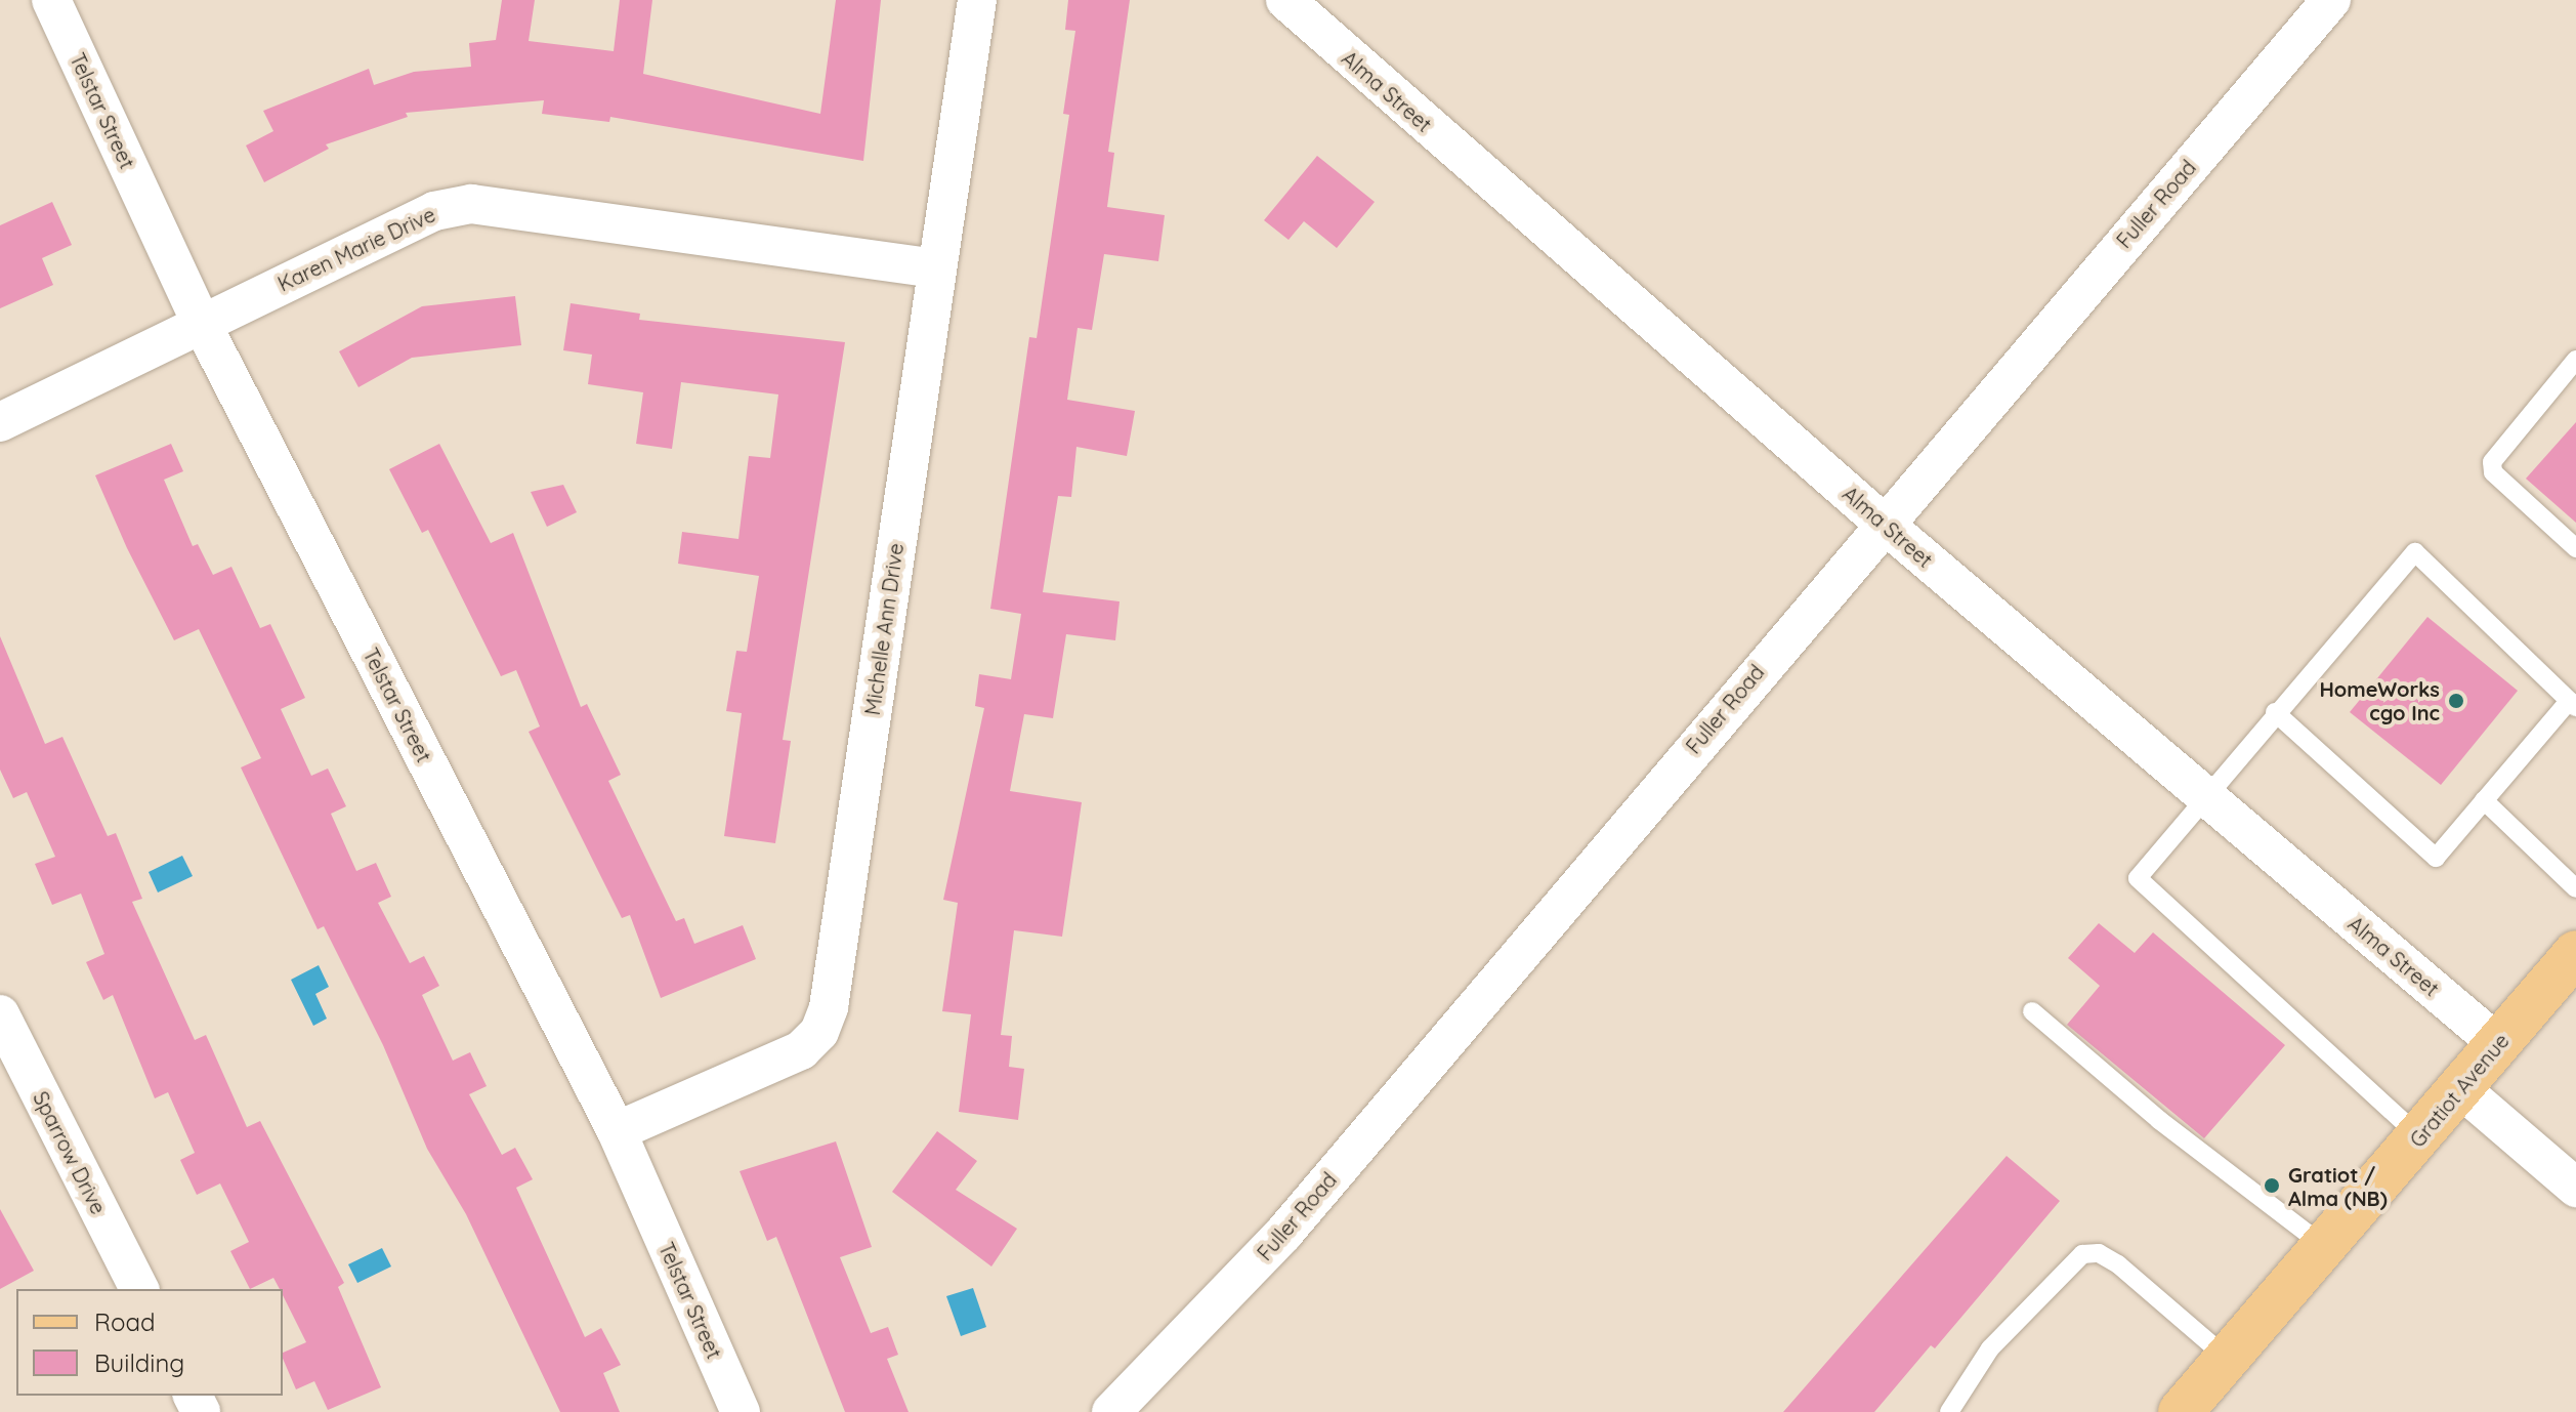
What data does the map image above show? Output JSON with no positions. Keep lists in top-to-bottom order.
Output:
{
  "streets": {
    "main road": ["Gratiot Avenue"],
    "street": [
      "Alma Street",
      "Telstar Street",
      "Fuller Road",
      "Karen Marie Drive",
      "Michelle Ann Drive",
      "Sparrow Drive"
    ]
  },
  "crossings": [
    ["Alma Street", "Fuller Road"],
    ["Alma Street", "Gratiot Avenue"],
    ["Telstar Street", "Karen Marie Drive"],
    ["Telstar Street", "Michelle Ann Drive"],
    ["Karen Marie Drive", "Michelle Ann Drive"]
  ],
  "places": ["HomeWorks cgo Inc", "Gratiot / Alma (NB)"],
  "legend": ["Road", "Building"]
}
